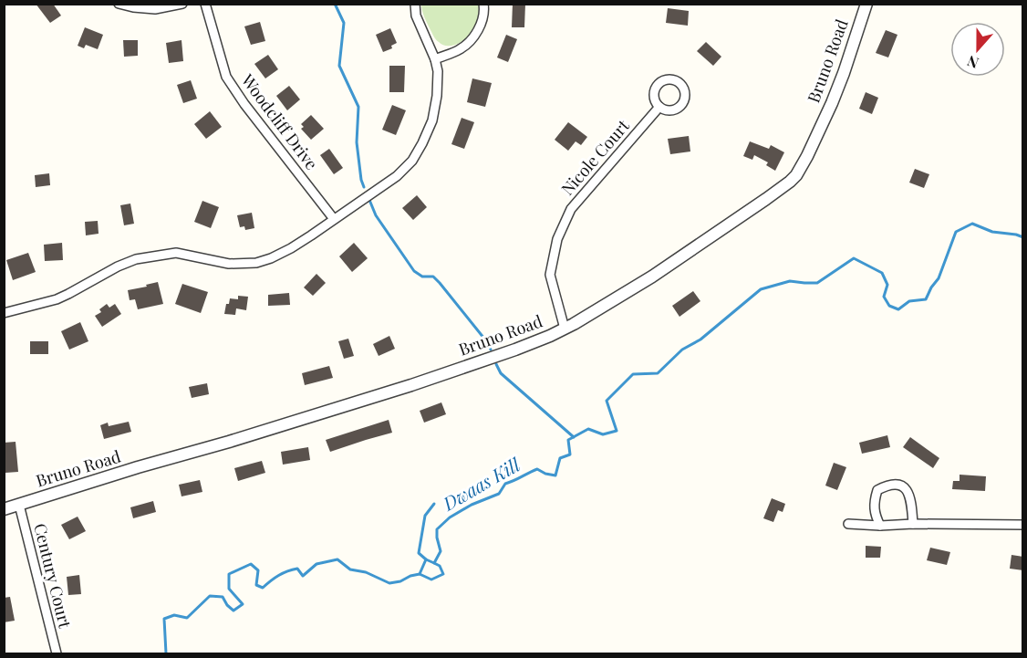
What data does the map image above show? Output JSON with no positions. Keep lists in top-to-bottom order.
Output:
{
  "streets": {
    "street": [
      "Bruno Road",
      "Woodcliff Drive",
      "Nicole Court",
      "Century Court"
    ]
  },
  "crossings": [
    ["Bruno Road", "Nicole Court"],
    ["Bruno Road", "Century Court"]
  ],
  "water": ["Dwaas Kill"],
  "north": "bottom"
}
